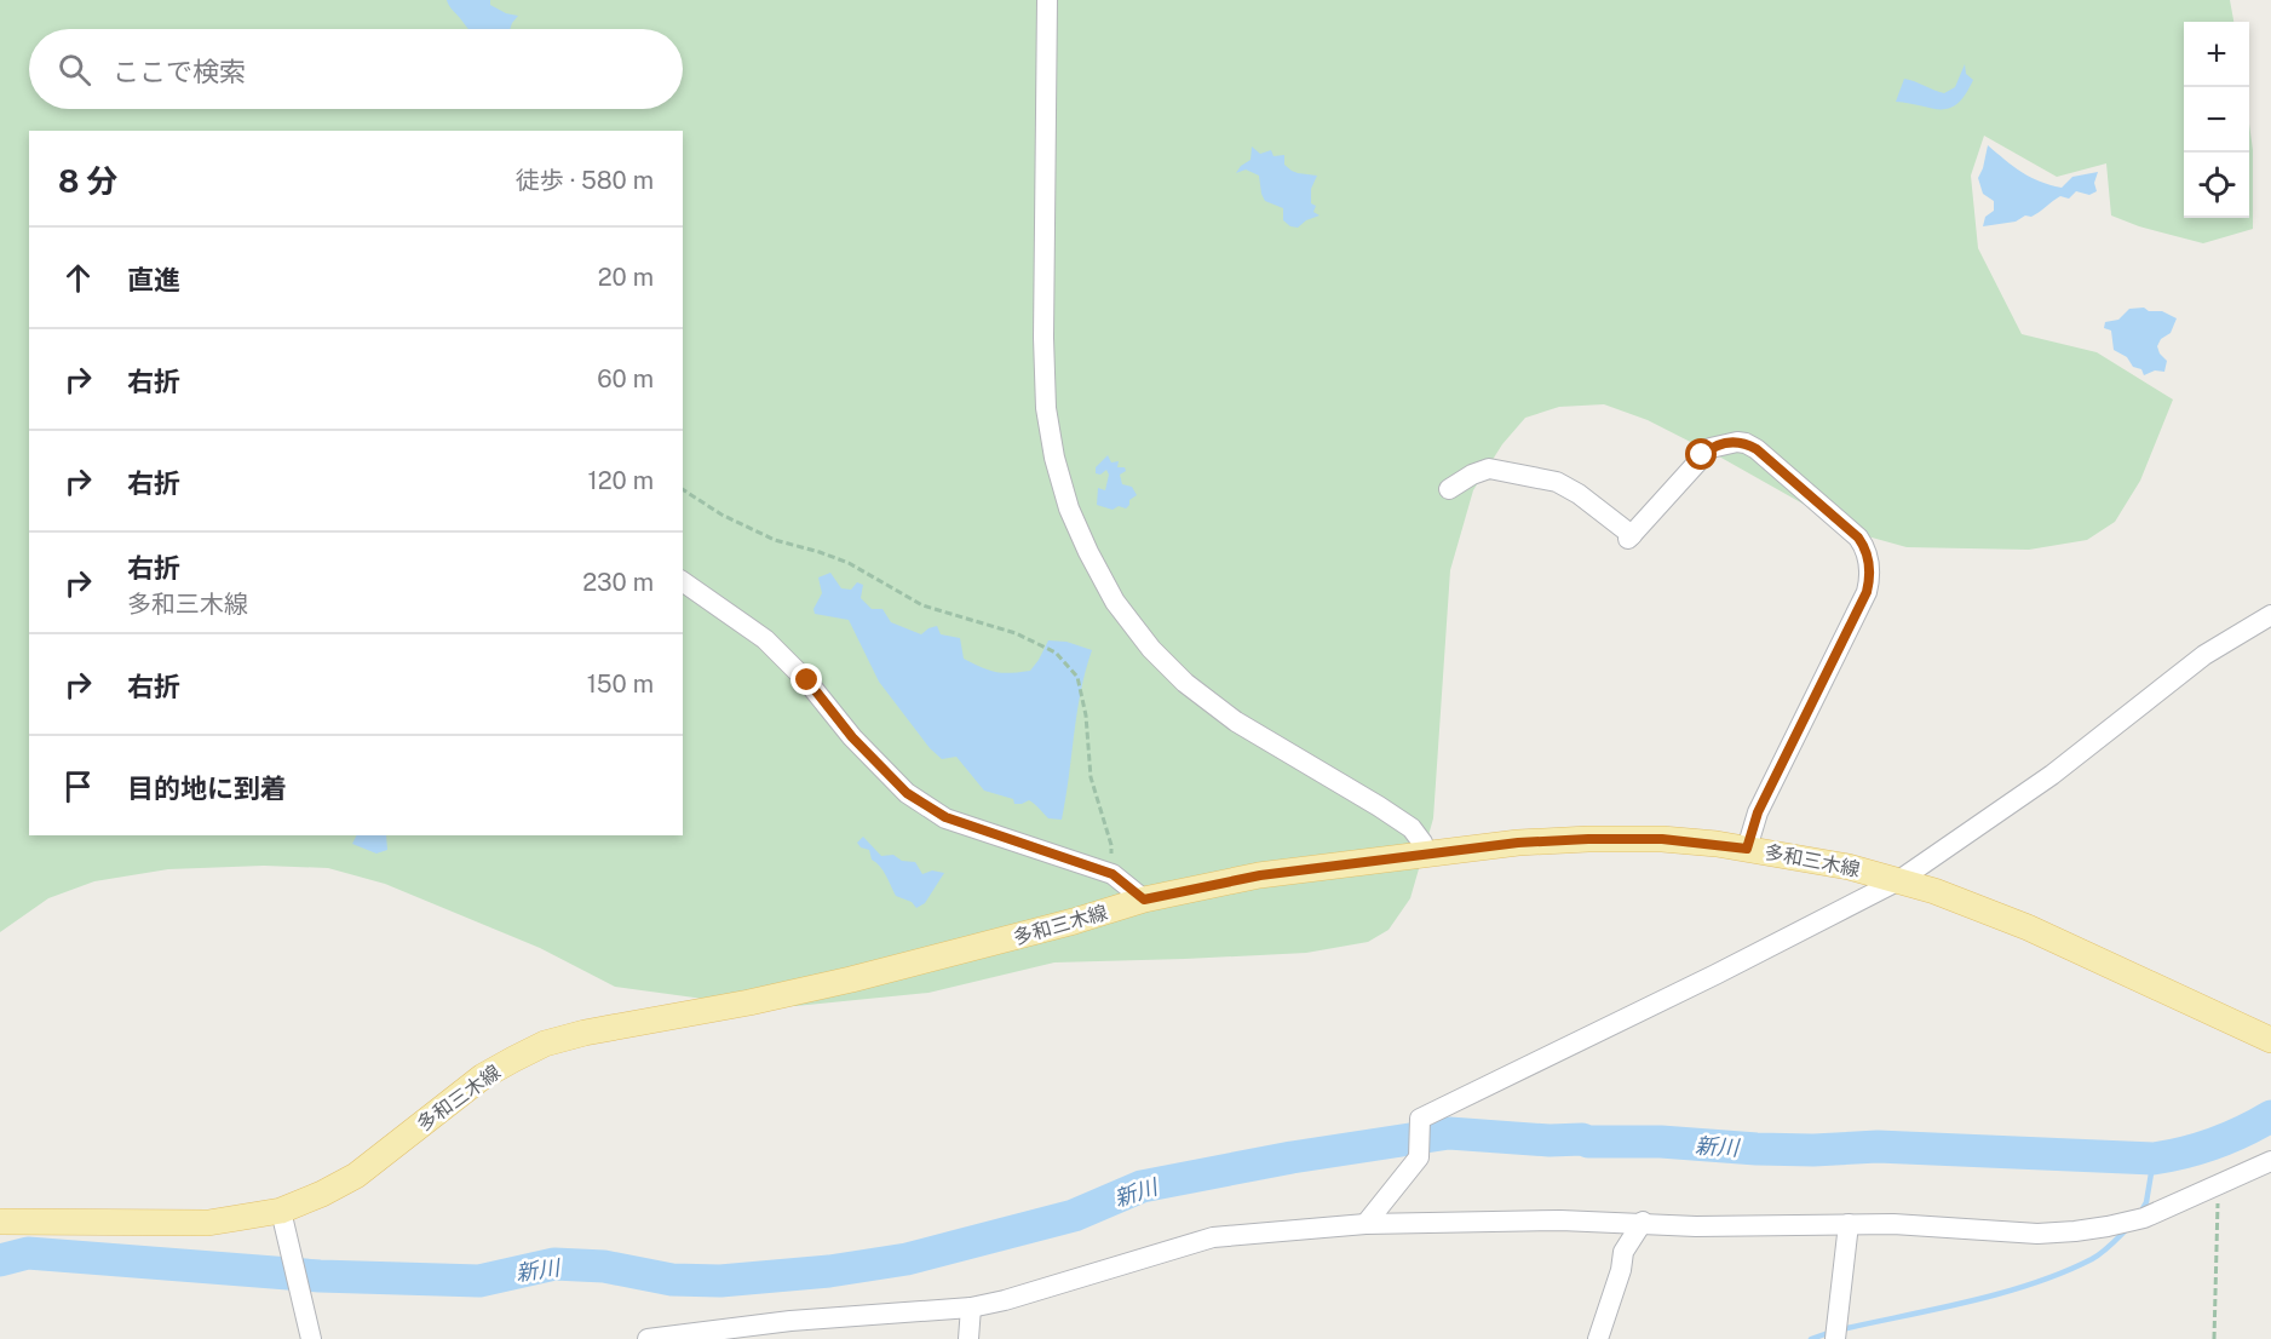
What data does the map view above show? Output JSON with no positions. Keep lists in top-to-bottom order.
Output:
{
  "streets": {
    "main road": ["多和三木線"]
  },
  "water": ["新川"],
  "page": {
    "map_buttons": ["+", "−"],
    "search": "ここで検索",
    "heading": ["8 分", "徒歩 · 580 m"],
    "list": [
      ["直進", "20 m"],
      ["右折", "60 m"],
      ["右折", "120 m"],
      ["右折", "多和三木線", "230 m"],
      ["右折", "150 m"],
      "目的地に到着"
    ]
  }
}
